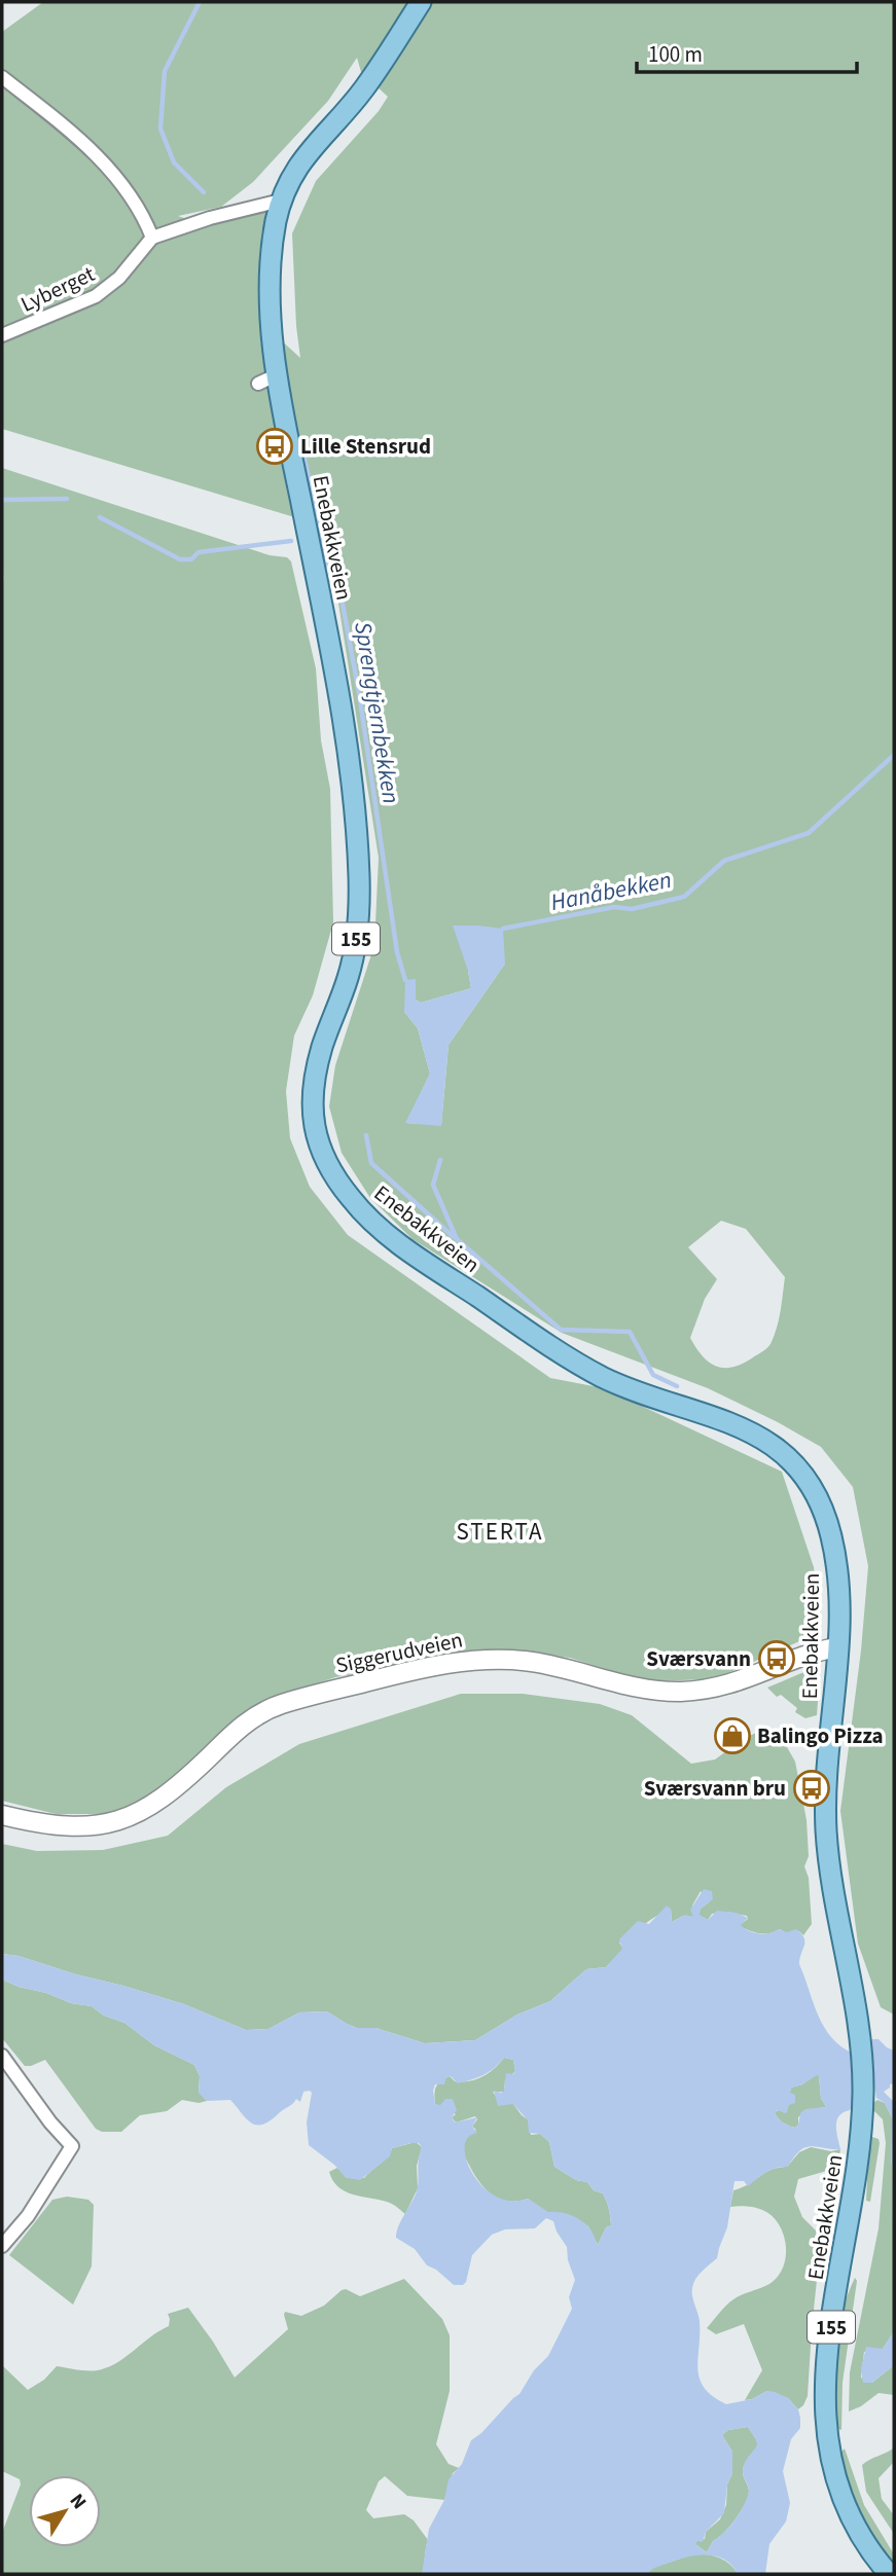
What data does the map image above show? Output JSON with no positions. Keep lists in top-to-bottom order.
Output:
{
  "streets": {
    "main road": ["Enebakkveien", "155", "Siggerudveien"],
    "street": ["Lyberget"]
  },
  "crossings": [
    ["Enebakkveien", "Siggerudveien"]
  ],
  "districts": ["STERTA"],
  "water": ["Sprengtjernbekken", "Hanåbekken"],
  "places": {
    "bus stop": ["Lille Stensrud", "Sværsvann", "Sværsvann bru"],
    "shop": ["Balingo Pizza"]
  },
  "scale_bar": "100 m",
  "north": "top right"
}
